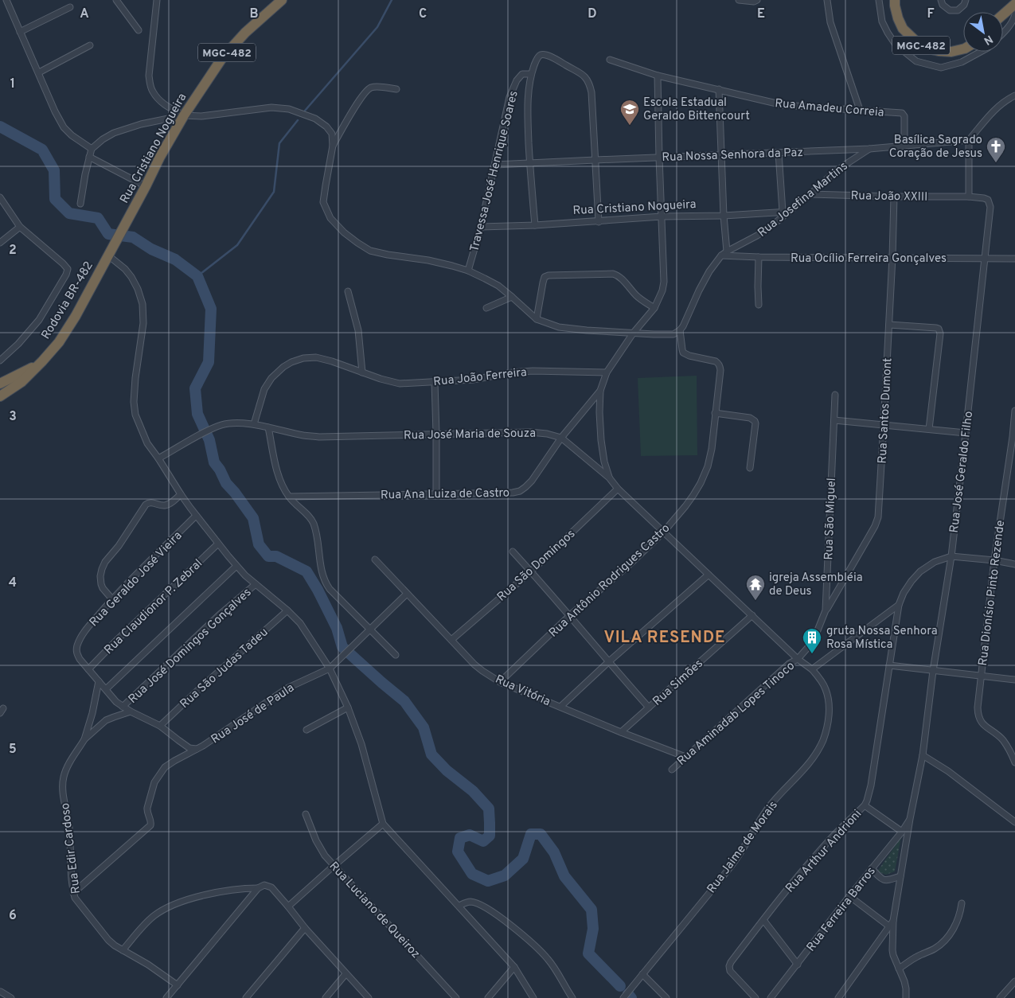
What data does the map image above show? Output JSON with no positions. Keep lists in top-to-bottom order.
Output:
{
  "streets": {
    "highway": ["MGC-482", "Rua Cristiano Nogueira", "Rodovia BR-482"],
    "street": [
      "Rua Amadeu Correia",
      "Rua Nossa Senhora da Paz",
      "Travessa José Henrique Soares",
      "Rua João XXIII",
      "Rua Josefina Martins",
      "Rua Ocílio Ferreira Gonçalves",
      "Rua João Ferreira",
      "Rua Santos Dumont",
      "Rua José Maria de Souza",
      "Rua José Geraldo Filho",
      "Rua Ana Luiza de Castro",
      "Rua São Miguel",
      "Rua São Domingos",
      "Rua Geraldo José Vieira",
      "Rua Antônio Rodrigues Castro",
      "Rua Dionísio Pinto Rezende",
      "Rua Claudionor P. Zebral",
      "Rua José Domingos Gonçalves",
      "Rua São Judas Tadeu",
      "Rua Simões",
      "Rua Vitória",
      "Rua José de Paula",
      "Rua Aminadab Lopes Tinoco",
      "Rua Jaime de Morais",
      "Rua Edir Cardoso",
      "Rua Arthur Andrioni",
      "Rua Ferreira Barros",
      "Rua Luciano de Queiroz"
    ]
  },
  "crossings": [
    ["Rua Amadeu Correia", "Rua Nossa Senhora da Paz"],
    ["Rua Cristiano Nogueira", "Travessa José Henrique Soares"],
    ["Rua Cristiano Nogueira", "Rua Josefina Martins"],
    ["Rua Cristiano Nogueira", "Rodovia BR-482"],
    ["Rua Nossa Senhora da Paz", "Travessa José Henrique Soares"],
    ["Rua Nossa Senhora da Paz", "Rua Josefina Martins"],
    ["Rua João XXIII", "Rua Josefina Martins"],
    ["Rua João XXIII", "Rua Santos Dumont"],
    ["Rua João XXIII", "Rua José Geraldo Filho"],
    ["Rua Josefina Martins", "Rua Ocílio Ferreira Gonçalves"],
    ["Rua Josefina Martins", "Rua Antônio Rodrigues Castro"],
    ["Rua Ocílio Ferreira Gonçalves", "Rua Santos Dumont"],
    ["Rua Ocílio Ferreira Gonçalves", "Rua José Geraldo Filho"],
    ["Rua João Ferreira", "Rua José Maria de Souza"],
    ["Rua Santos Dumont", "Rua São Miguel"],
    ["Rua José Maria de Souza", "Rua Ana Luiza de Castro"],
    ["Rua José Maria de Souza", "Rua São Miguel"],
    ["Rua José Maria de Souza", "Rua São Domingos"],
    ["Rua José Maria de Souza", "Rua Antônio Rodrigues Castro"],
    ["Rua José Maria de Souza", "Rua Simões"],
    ["Rua José Maria de Souza", "Rua Aminadab Lopes Tinoco"],
    ["Rua José Geraldo Filho", "Rua Aminadab Lopes Tinoco"],
    ["Rua José Geraldo Filho", "Rua Ferreira Barros"],
    ["Rua São Miguel", "Rua Aminadab Lopes Tinoco"],
    ["Rua São Domingos", "Rua Vitória"],
    ["Rua Geraldo José Vieira", "Rua Claudionor P. Zebral"],
    ["Rua Geraldo José Vieira", "Rua José Domingos Gonçalves"],
    ["Rua Geraldo José Vieira", "Rua São Judas Tadeu"],
    ["Rua Geraldo José Vieira", "Rua José de Paula"],
    ["Rua Antônio Rodrigues Castro", "Rua Vitória"],
    ["Rua Dionísio Pinto Rezende", "Rua Aminadab Lopes Tinoco"],
    ["Rua Simões", "Rua Vitória"],
    ["Rua Vitória", "Rua José de Paula"],
    ["Rua Vitória", "Rua Aminadab Lopes Tinoco"],
    ["Rua José de Paula", "Rua Edir Cardoso"],
    ["Rua Aminadab Lopes Tinoco", "Rua Jaime de Morais"],
    ["Rua Aminadab Lopes Tinoco", "Rua Arthur Andrioni"]
  ],
  "districts": ["VILA RESENDE"],
  "places": {
    "school or university": ["Escola Estadual Geraldo Bittencourt"],
    "church": ["Basílica Sagrado Coração de Jesus"],
    "temple": ["igreja Assembléia de Deus"],
    "building": ["gruta Nossa Senhora Rosa Mística"]
  },
  "north": "bottom right",
  "grid": {
    "columns": [
      "A",
      "B",
      "C",
      "D",
      "E",
      "F"
    ],
    "rows": [
      "1",
      "2",
      "3",
      "4",
      "5",
      "6"
    ]
  }
}
